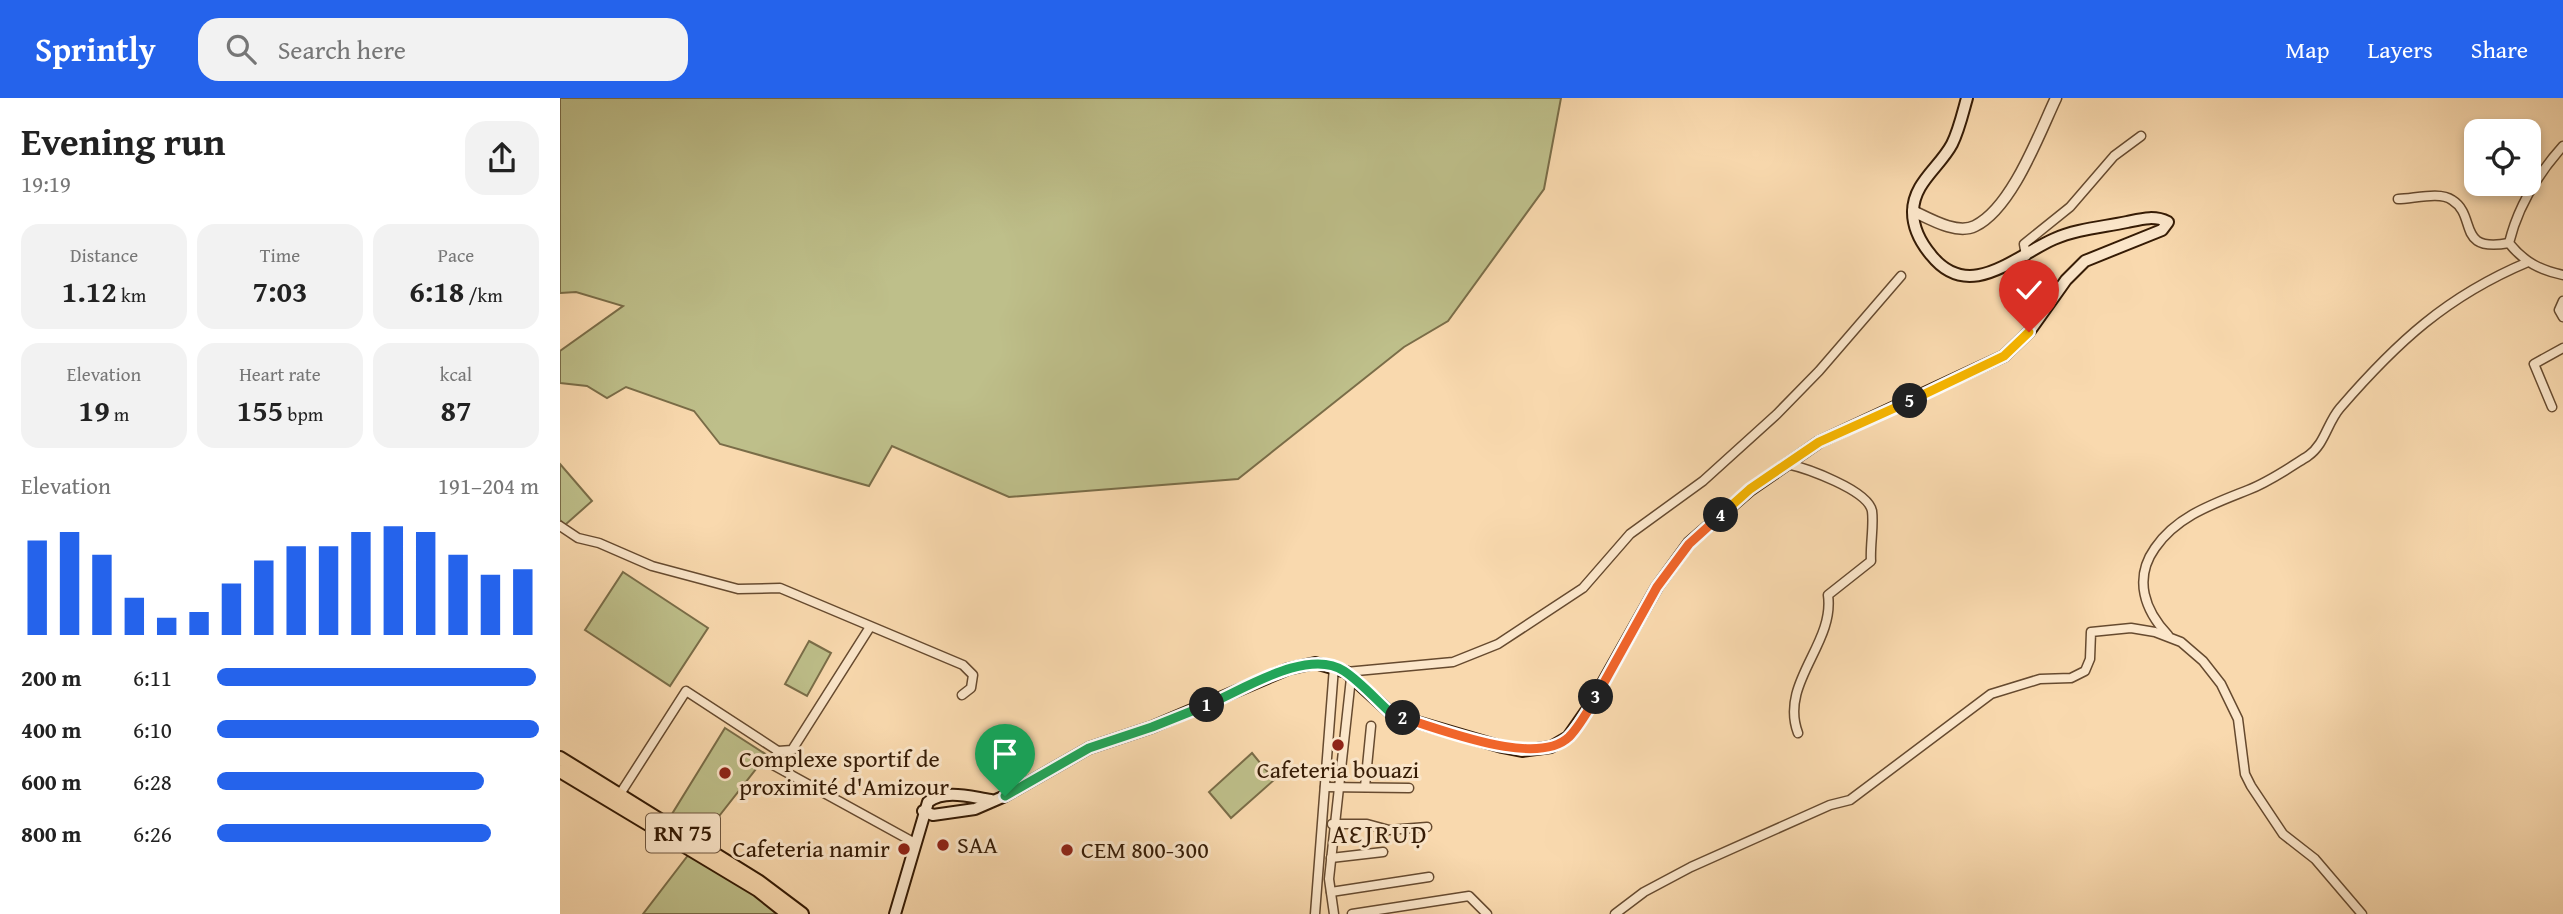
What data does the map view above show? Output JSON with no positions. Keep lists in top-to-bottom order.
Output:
{
  "streets": {
    "main road": ["RN 75"]
  },
  "districts": ["AƐJRUḌ"],
  "places": [
    "Cafeteria bouazi",
    "Complexe sportif de proximité d'Amizour",
    "SAA",
    "Cafeteria namir",
    "CEM 800-300"
  ],
  "page": {
    "header": "Sprintly",
    "search": "Search here",
    "nav": ["Map", "Layers", "Share"],
    "heading": ["Evening run", "19:19"],
    "stats": [
      ["Distance", "1.12 km"],
      ["Time", "7:03"],
      ["Pace", "6:18 /km"],
      ["Elevation", "19 m"],
      ["Heart rate", "155 bpm"],
      ["kcal", "87"]
    ],
    "pins": [
      "5",
      "4",
      "3",
      "1",
      "2"
    ],
    "chart": ["Elevation", "191–204 m"],
    "list": [
      {
        "name": "200 m",
        "note": "6:11"
      },
      {
        "name": "400 m",
        "note": "6:10"
      },
      {
        "name": "600 m",
        "note": "6:28"
      },
      {
        "name": "800 m",
        "note": "6:26"
      }
    ]
  }
}
